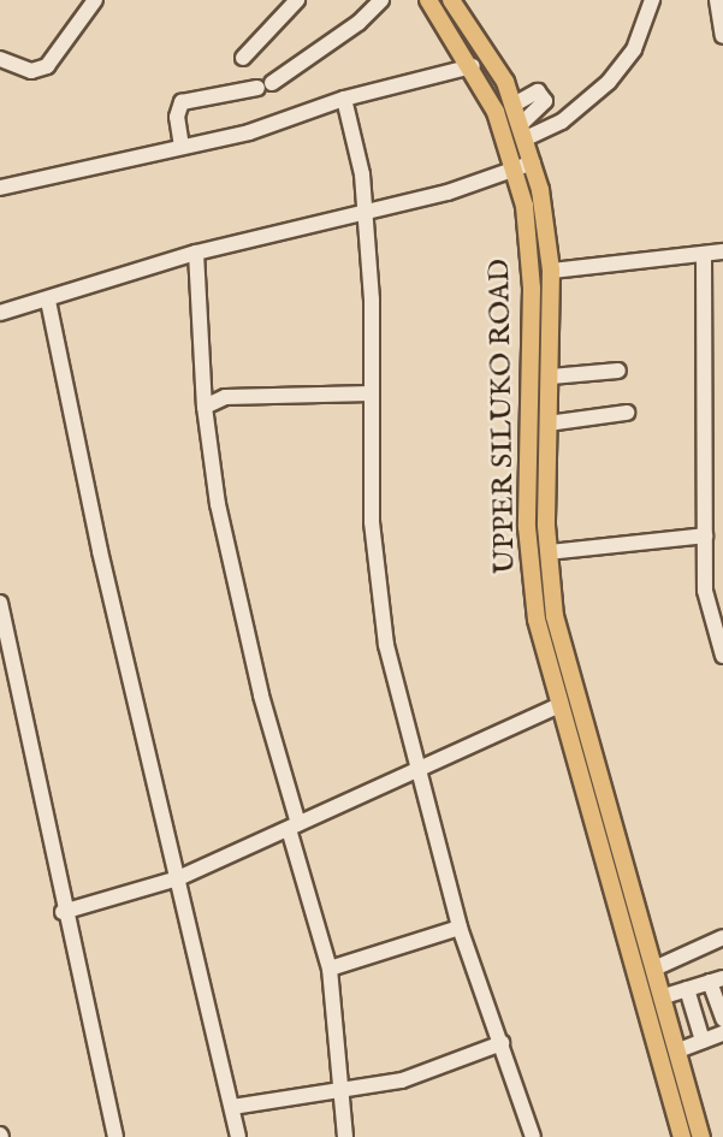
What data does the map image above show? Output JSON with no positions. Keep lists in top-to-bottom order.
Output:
{
  "streets": {
    "main road": ["UPPER SILUKO ROAD"]
  }
}
